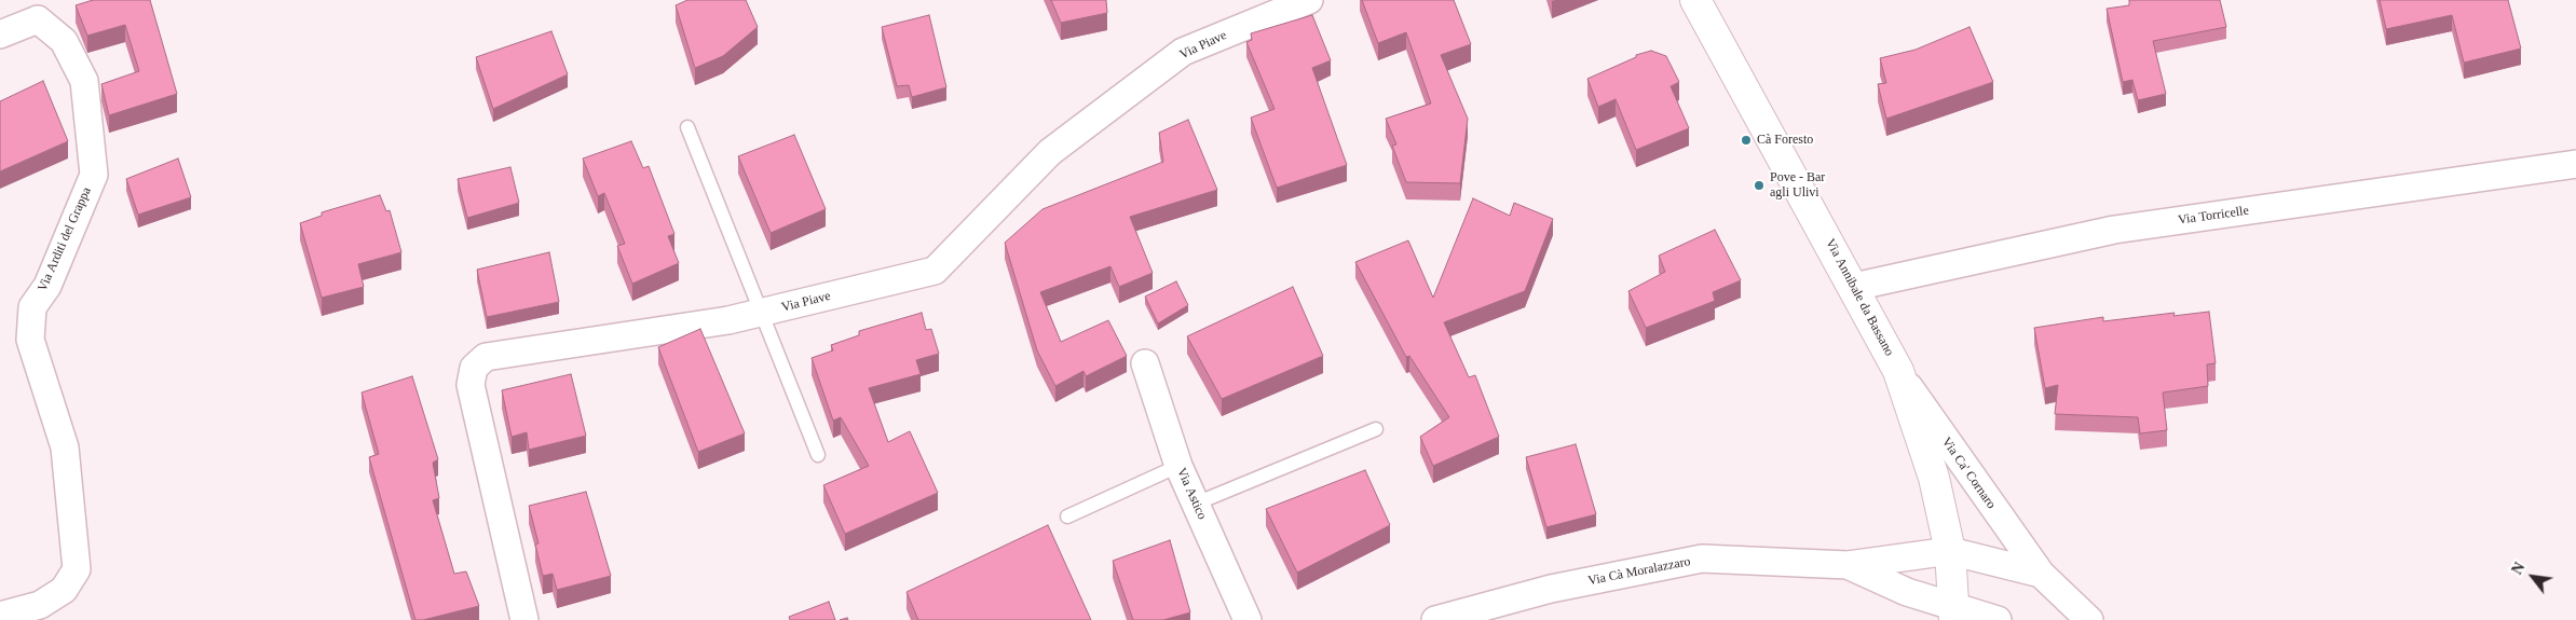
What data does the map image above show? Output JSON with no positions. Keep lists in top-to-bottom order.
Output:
{
  "streets": {
    "street": [
      "Via Piave",
      "Via Torricelle",
      "Via Arditi del Grappa",
      "Via Annibale da Bassano",
      "Via Ca' Cornaro",
      "Via Astico",
      "Via Cà Moralazzaro"
    ]
  },
  "crossings": [
    ["Via Torricelle", "Via Annibale da Bassano"],
    ["Via Annibale da Bassano", "Via Ca' Cornaro"],
    ["Via Annibale da Bassano", "Via Cà Moralazzaro"],
    ["Via Ca' Cornaro", "Via Cà Moralazzaro"]
  ],
  "places": ["Cà Foresto", "Pove - Bar agli Ulivi"],
  "north": "top left"
}
